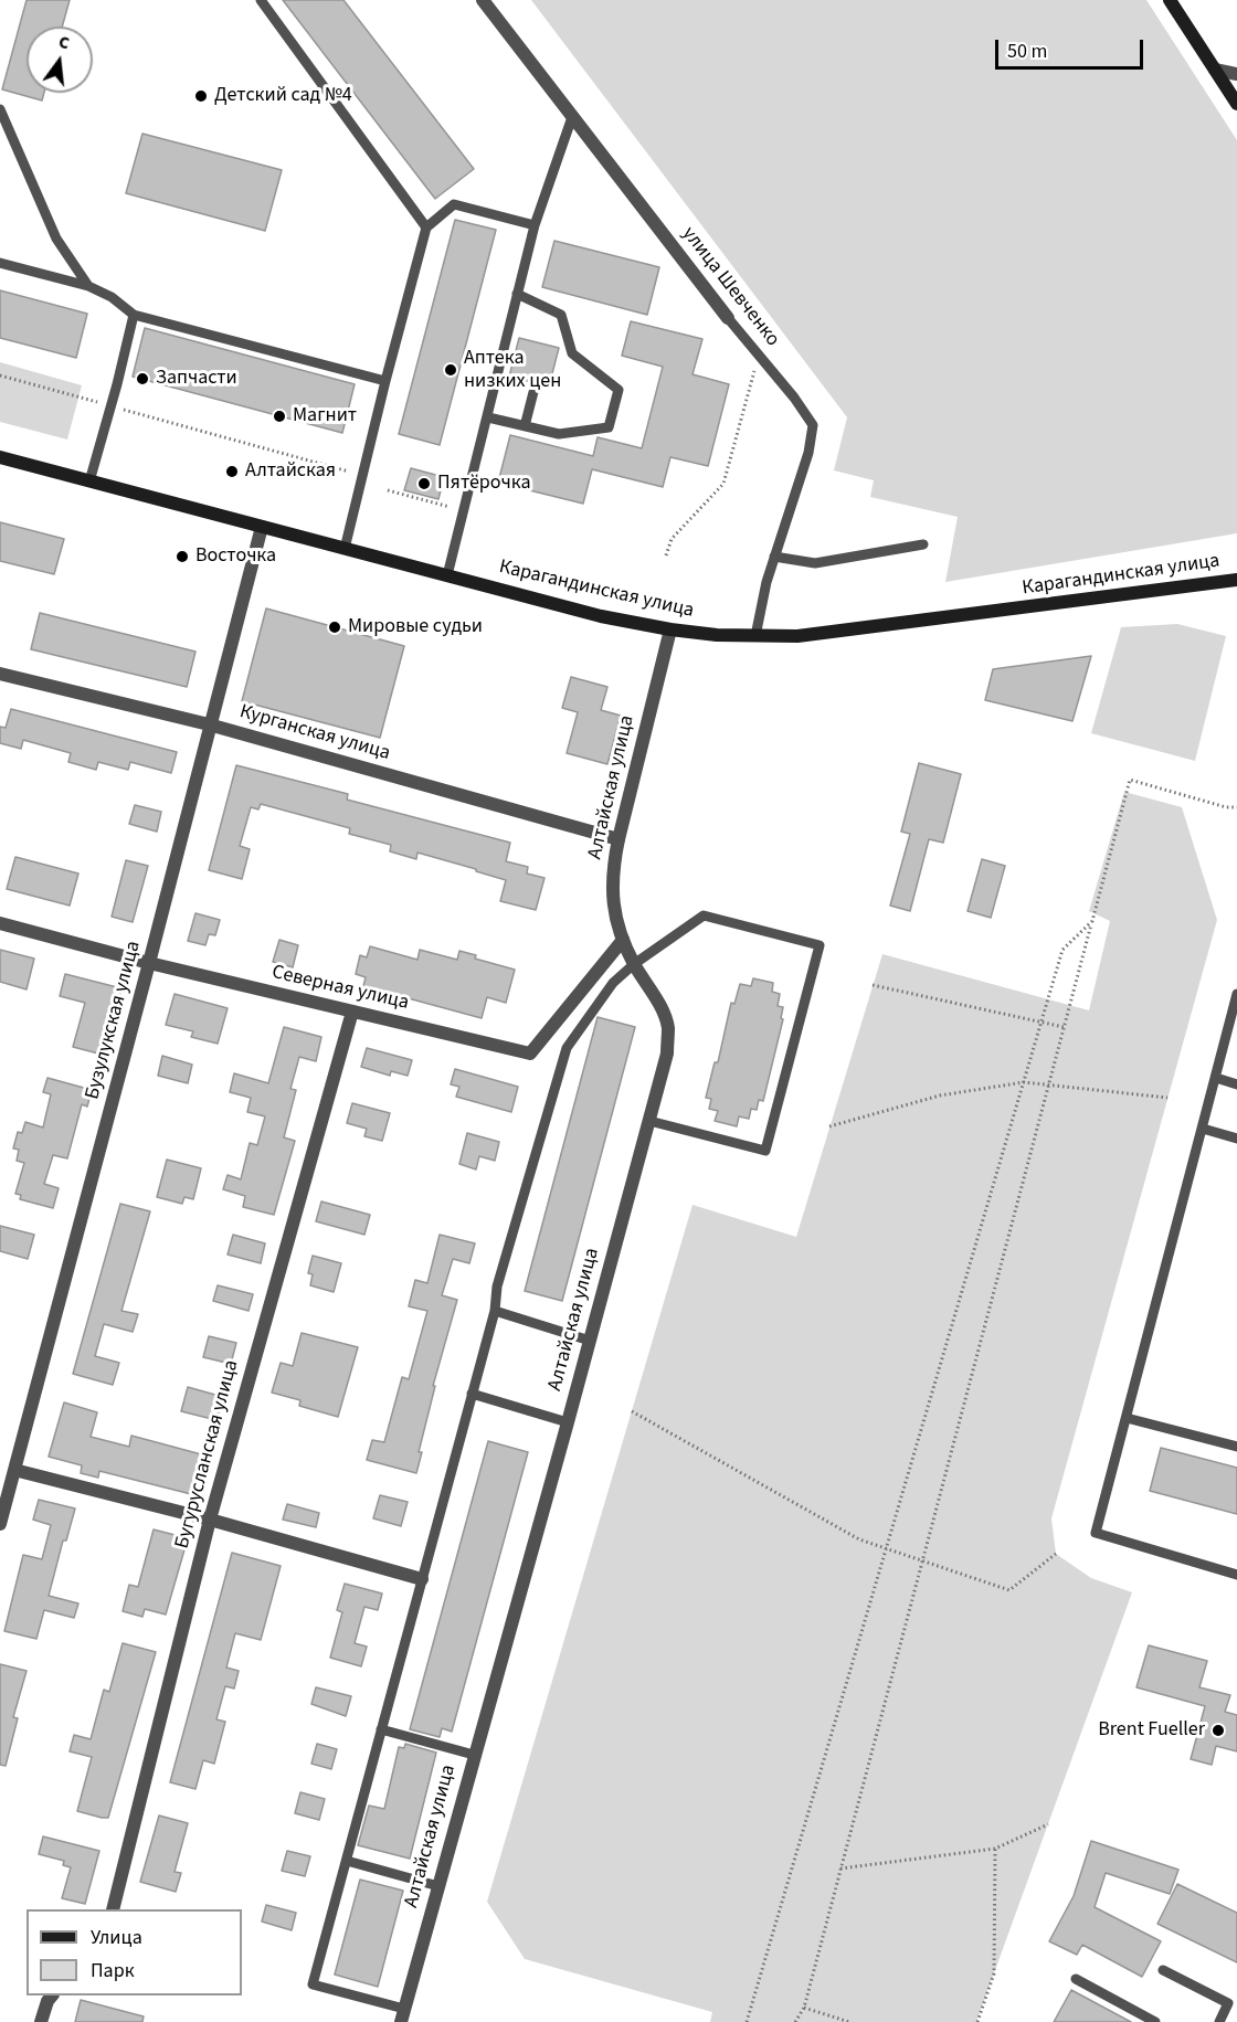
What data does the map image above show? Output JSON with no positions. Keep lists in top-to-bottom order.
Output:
{
  "streets": {
    "main road": ["Карагандинская улица"],
    "street": [
      "улица Шевченко",
      "Курганская улица",
      "Алтайская улица",
      "Северная улица",
      "Бузулукская улица",
      "Бугурусланская улица"
    ]
  },
  "crossings": [
    ["улица Шевченко", "Карагандинская улица"],
    ["Карагандинская улица", "Алтайская улица"],
    ["Карагандинская улица", "Бузулукская улица"],
    ["Курганская улица", "Алтайская улица"],
    ["Курганская улица", "Бузулукская улица"],
    ["Алтайская улица", "Северная улица"],
    ["Северная улица", "Бузулукская улица"],
    ["Северная улица", "Бугурусланская улица"]
  ],
  "places": [
    "Детский сад №4",
    "Аптека низких цен",
    "Запчасти",
    "Магнит",
    "Алтайская",
    "Пятёрочка",
    "Восточка",
    "Мировые судьи",
    "Brent Fueller"
  ],
  "legend": ["Улица", "Парк"],
  "scale_bar": "50 m",
  "north": "top"
}
